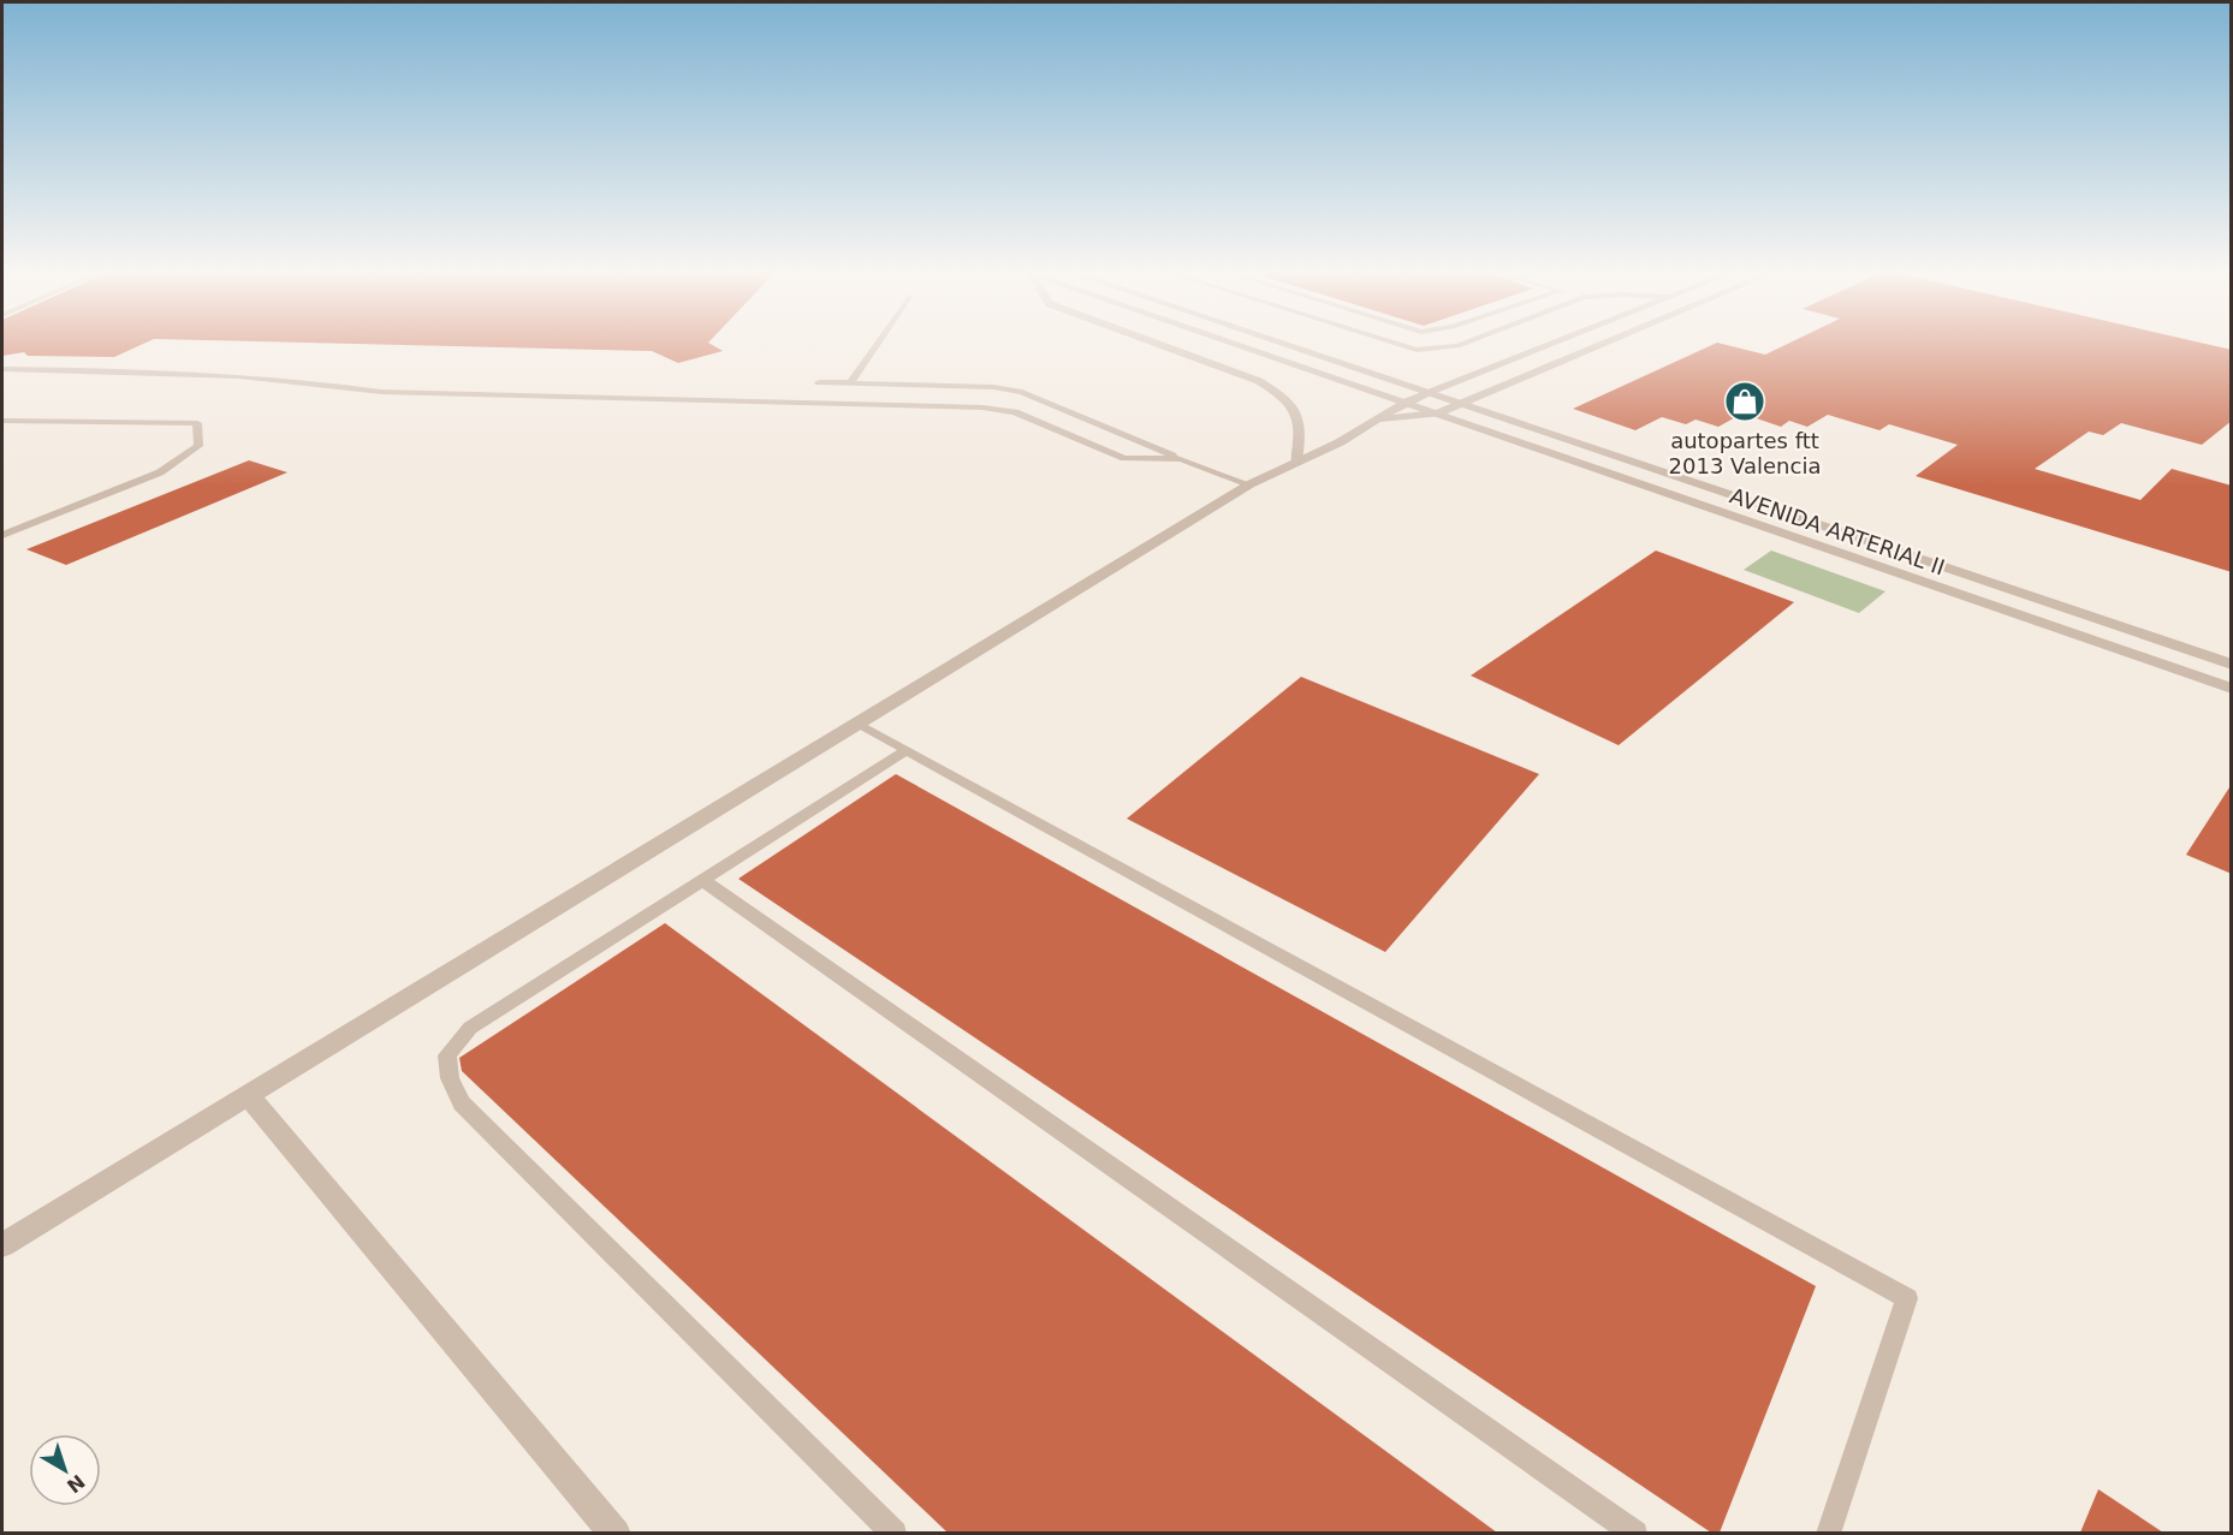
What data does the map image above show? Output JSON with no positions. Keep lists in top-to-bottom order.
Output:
{
  "streets": {
    "street": ["AVENIDA ARTERIAL II"]
  },
  "places": {
    "shop": ["autopartes ftt 2013 Valencia"]
  },
  "north": "bottom right"
}
